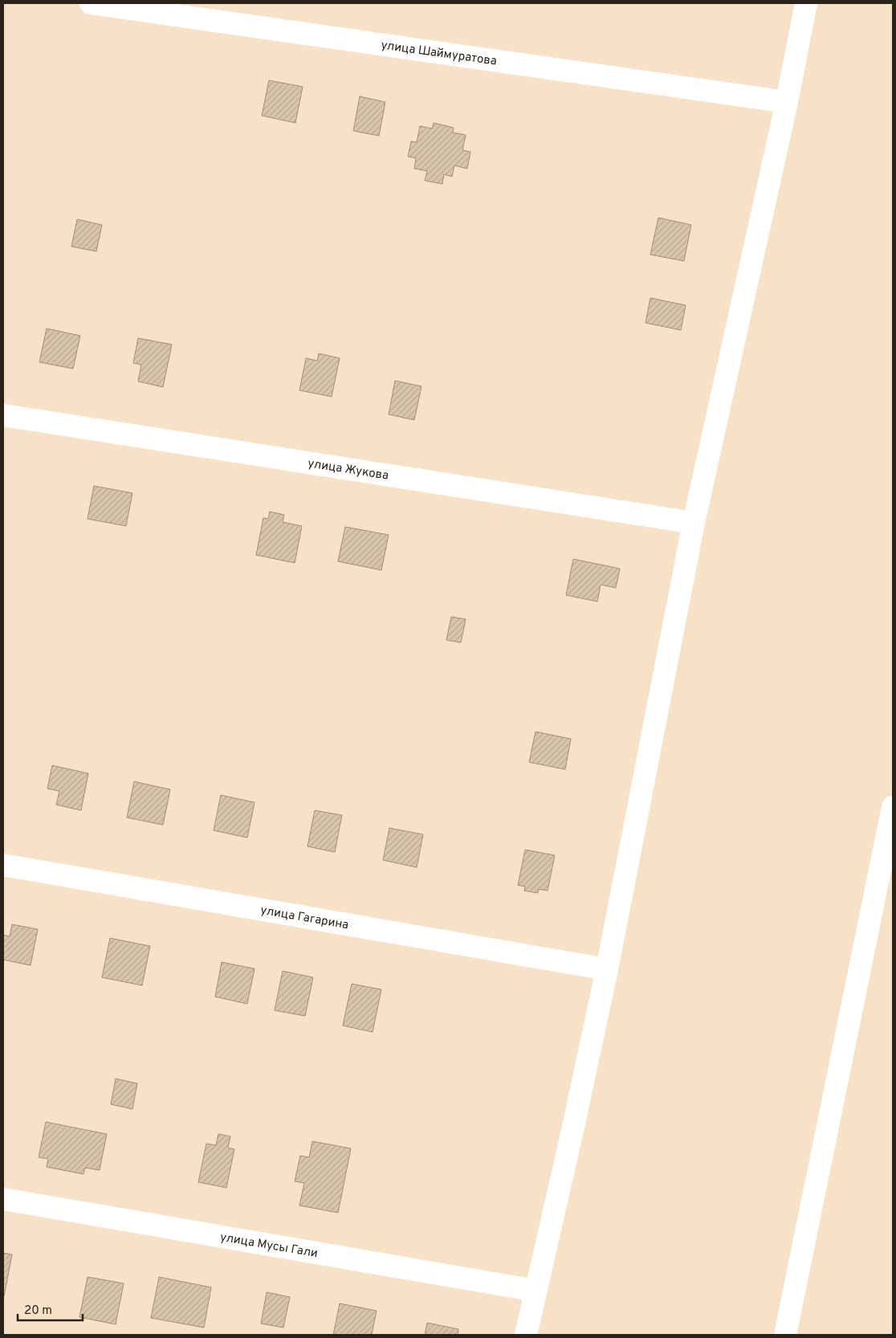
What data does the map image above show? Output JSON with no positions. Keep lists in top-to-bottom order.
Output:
{
  "streets": {
    "street": [
      "улица Шаймуратова",
      "улица Жукова",
      "улица Гагарина",
      "улица Мусы Гали"
    ]
  },
  "scale_bar": "20 m"
}
